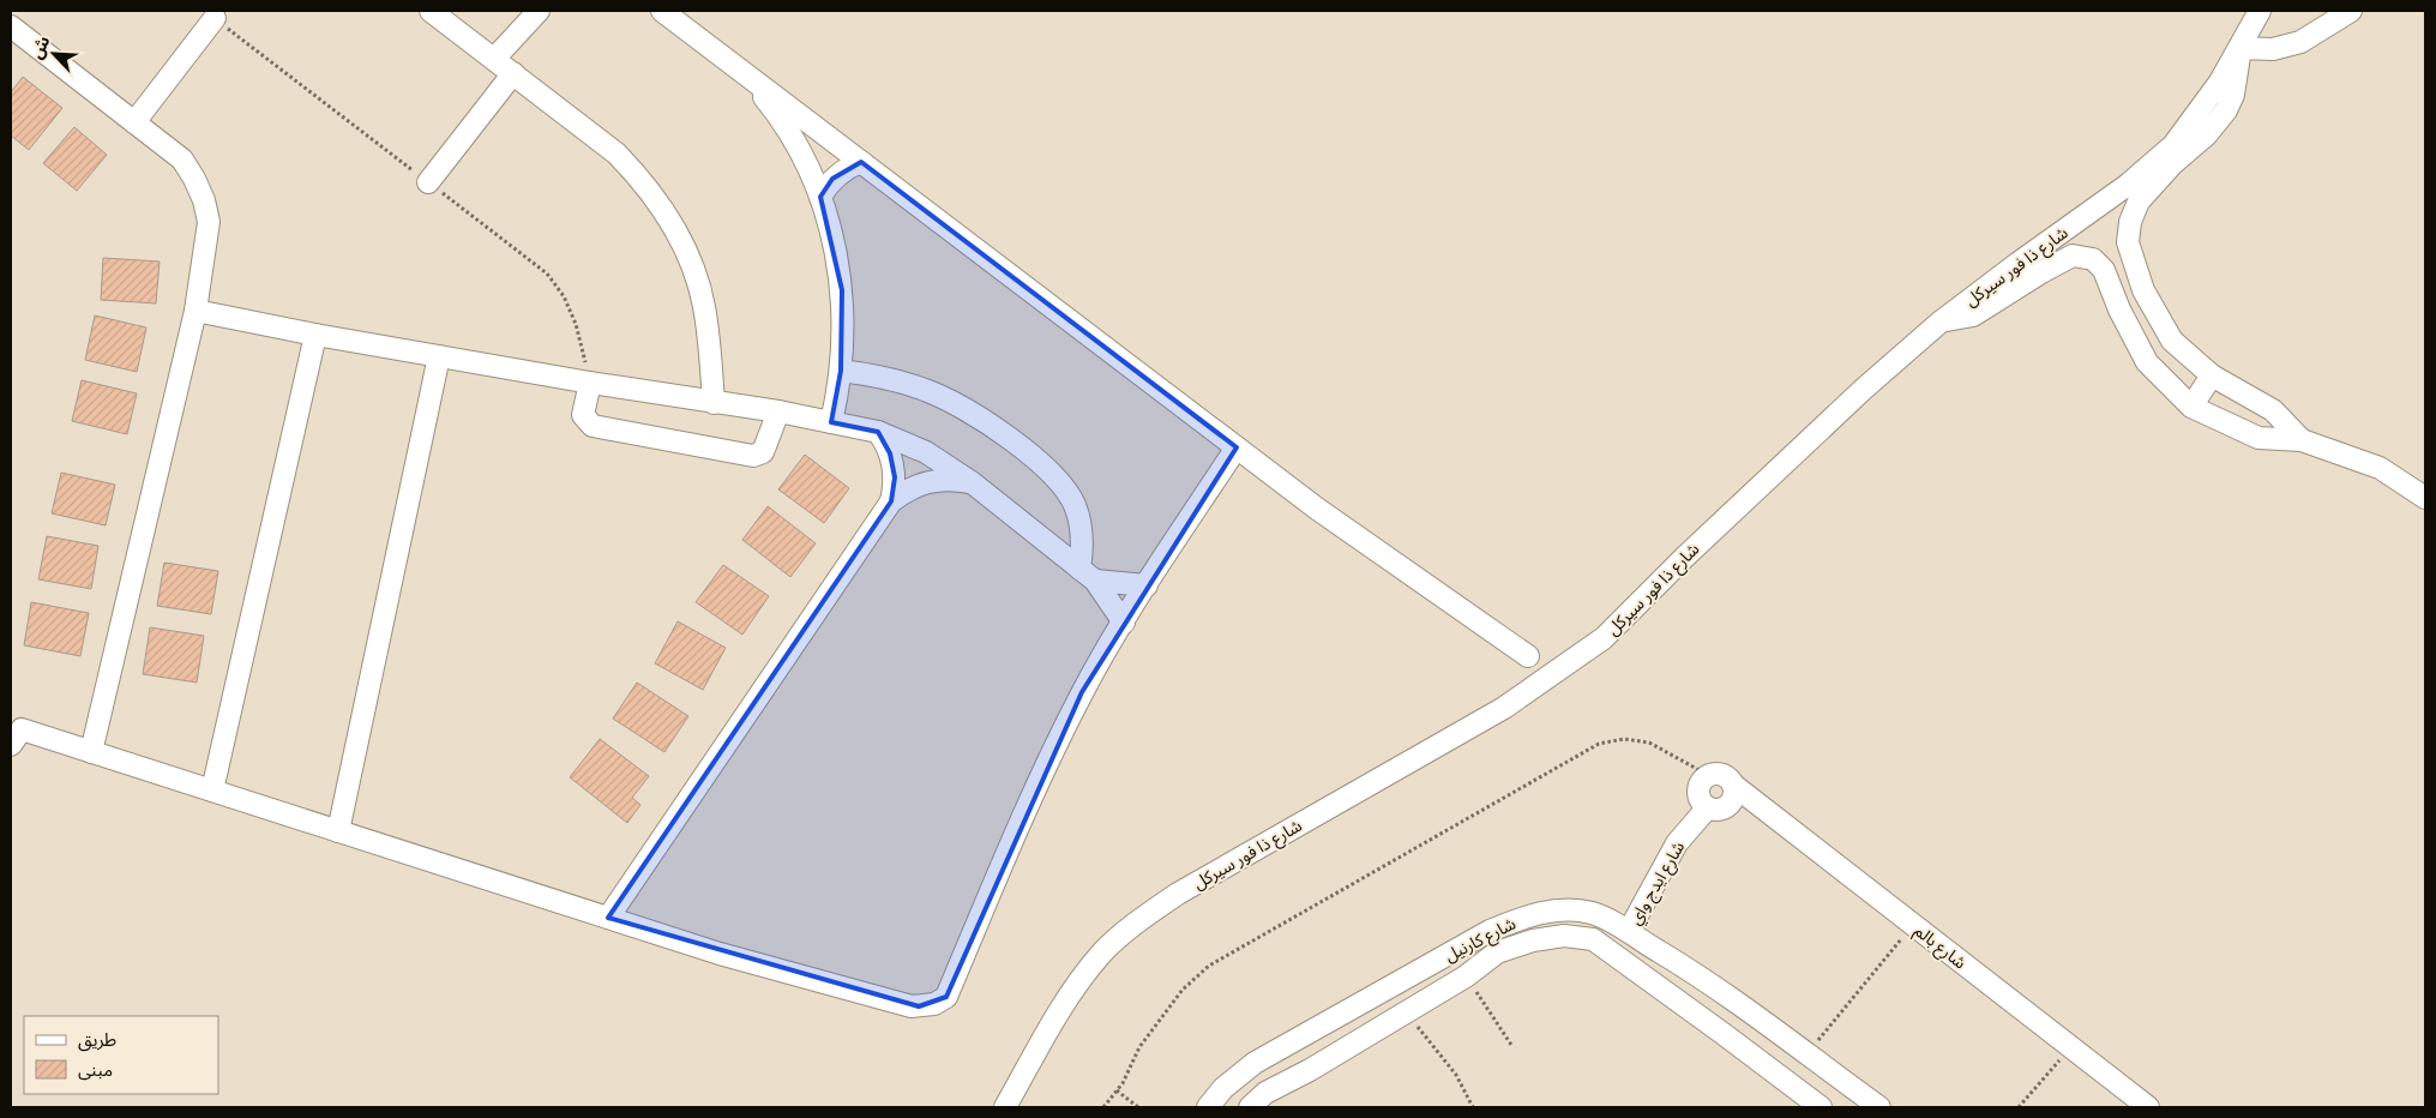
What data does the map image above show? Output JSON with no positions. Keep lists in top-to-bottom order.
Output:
{
  "streets": {
    "street": [
      "شارع ذا فور سيركل",
      "شارع ايدج واي",
      "شارع كارنيل",
      "شارع بالم"
    ]
  },
  "crossings": [
    ["شارع ايدج واي", "شارع كارنيل"],
    ["شارع ايدج واي", "شارع بالم"]
  ],
  "legend": ["طريق", "مبنى"],
  "north": "top left"
}
